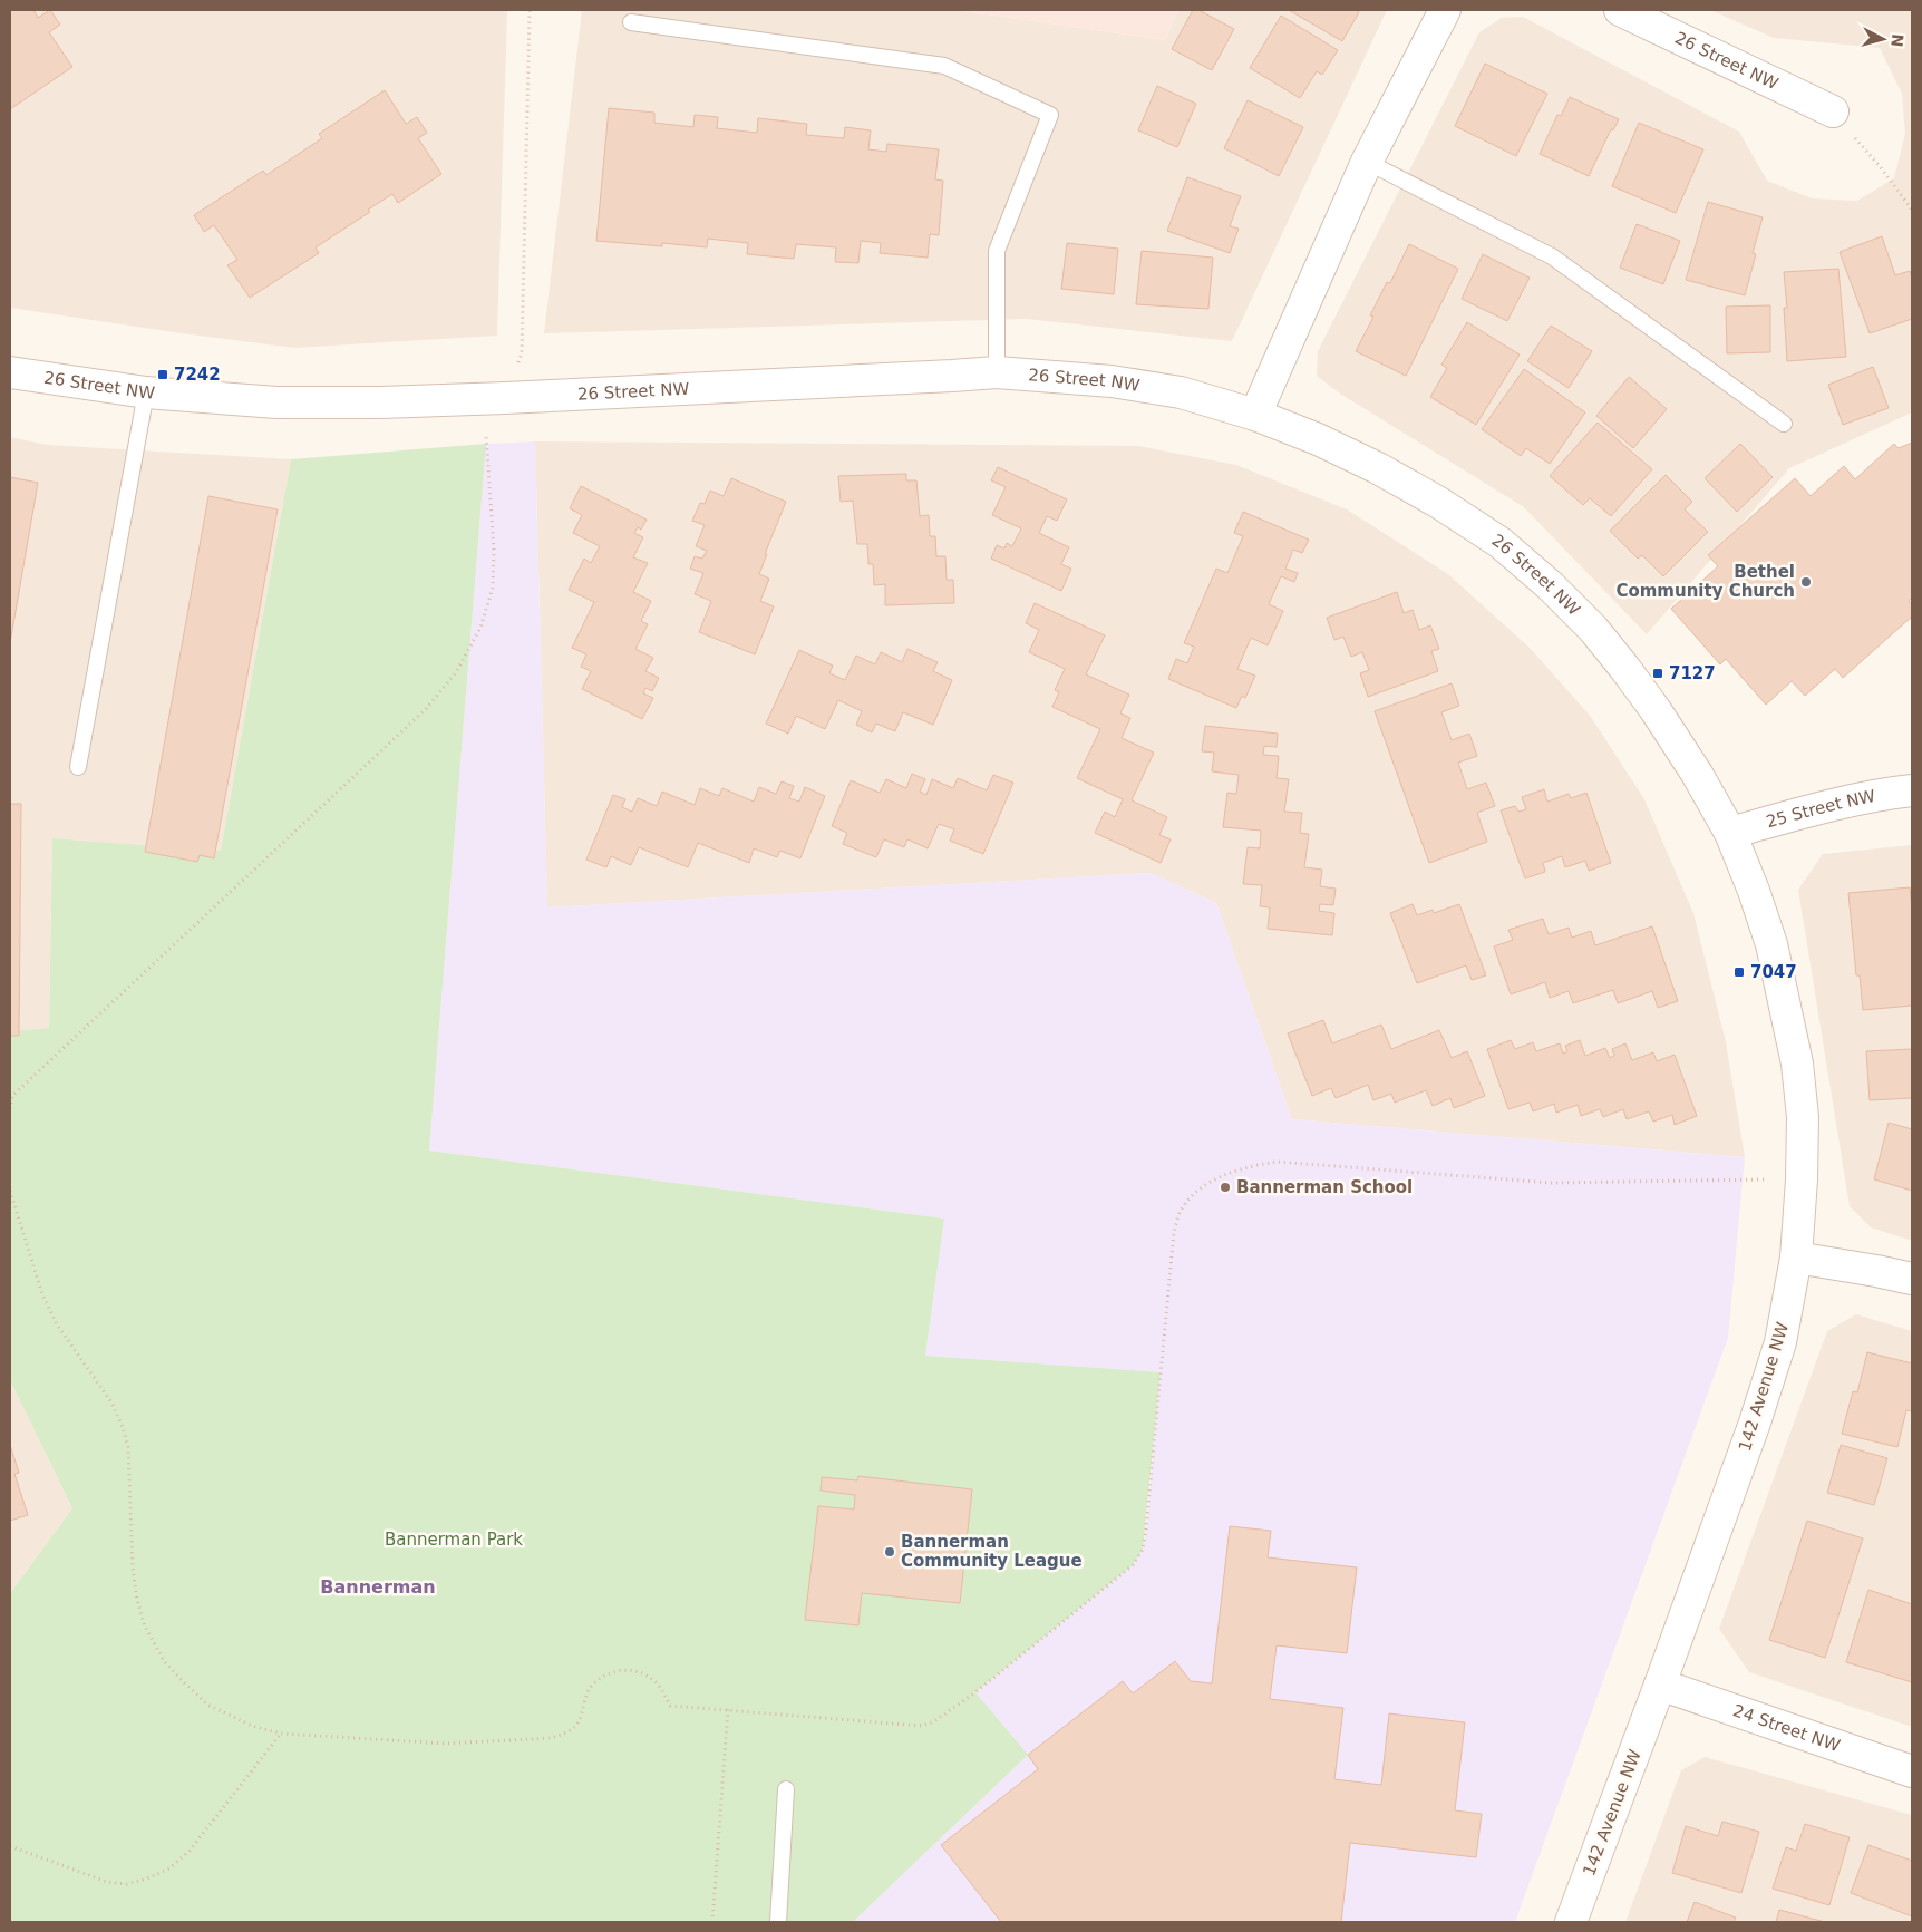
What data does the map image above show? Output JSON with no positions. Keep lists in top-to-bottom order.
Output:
{
  "streets": {
    "street": [
      "26 Street NW",
      "25 Street NW",
      "142 Avenue NW",
      "24 Street NW"
    ]
  },
  "crossings": [
    ["26 Street NW", "25 Street NW"],
    ["26 Street NW", "142 Avenue NW"],
    ["25 Street NW", "142 Avenue NW"],
    ["142 Avenue NW", "24 Street NW"]
  ],
  "districts": ["Bannerman"],
  "parks": ["Bannerman Park"],
  "places": {
    "transit": ["7242", "7127", "7047"],
    "other": ["Bethel Community Church", "Bannerman School", "Bannerman Community League"]
  },
  "north": "right"
}
